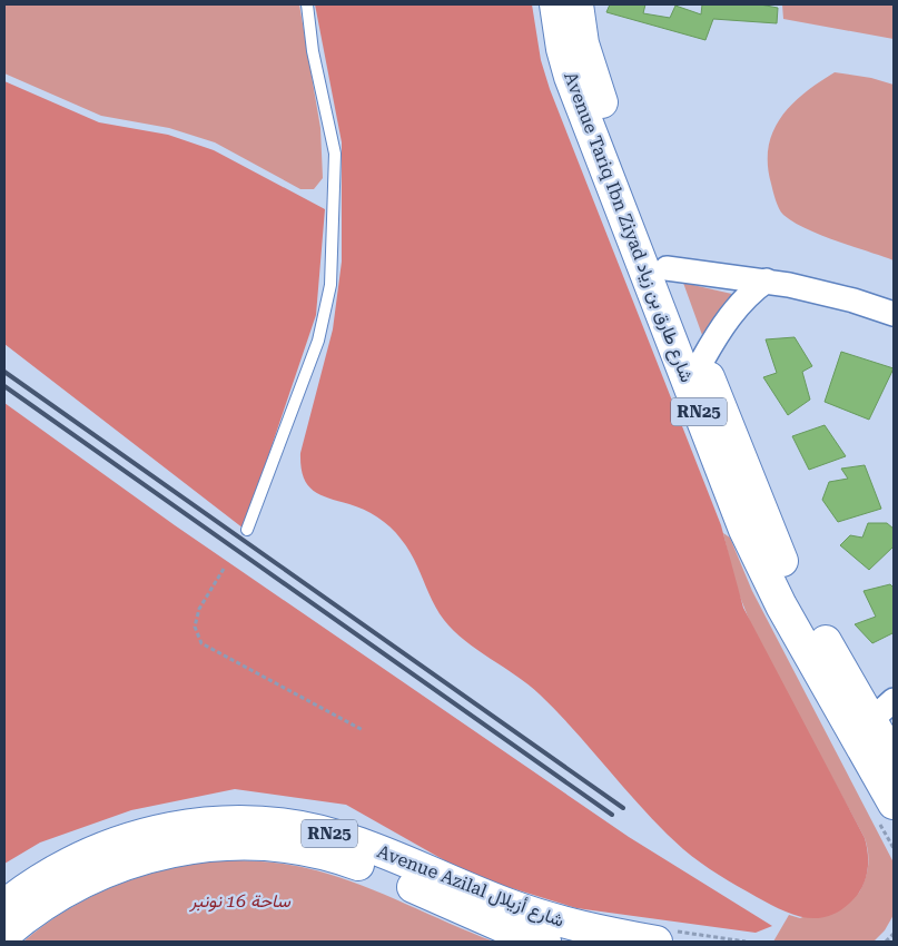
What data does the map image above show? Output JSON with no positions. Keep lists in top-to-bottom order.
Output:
{
  "streets": {
    "main road": ["Avenue Tariq Ibn Ziyad شارع طارق بن زياد", "RN25", "Avenue Azilal شارع أزيلال"]
  },
  "parks": ["ساحة 16 نونبر"]
}
